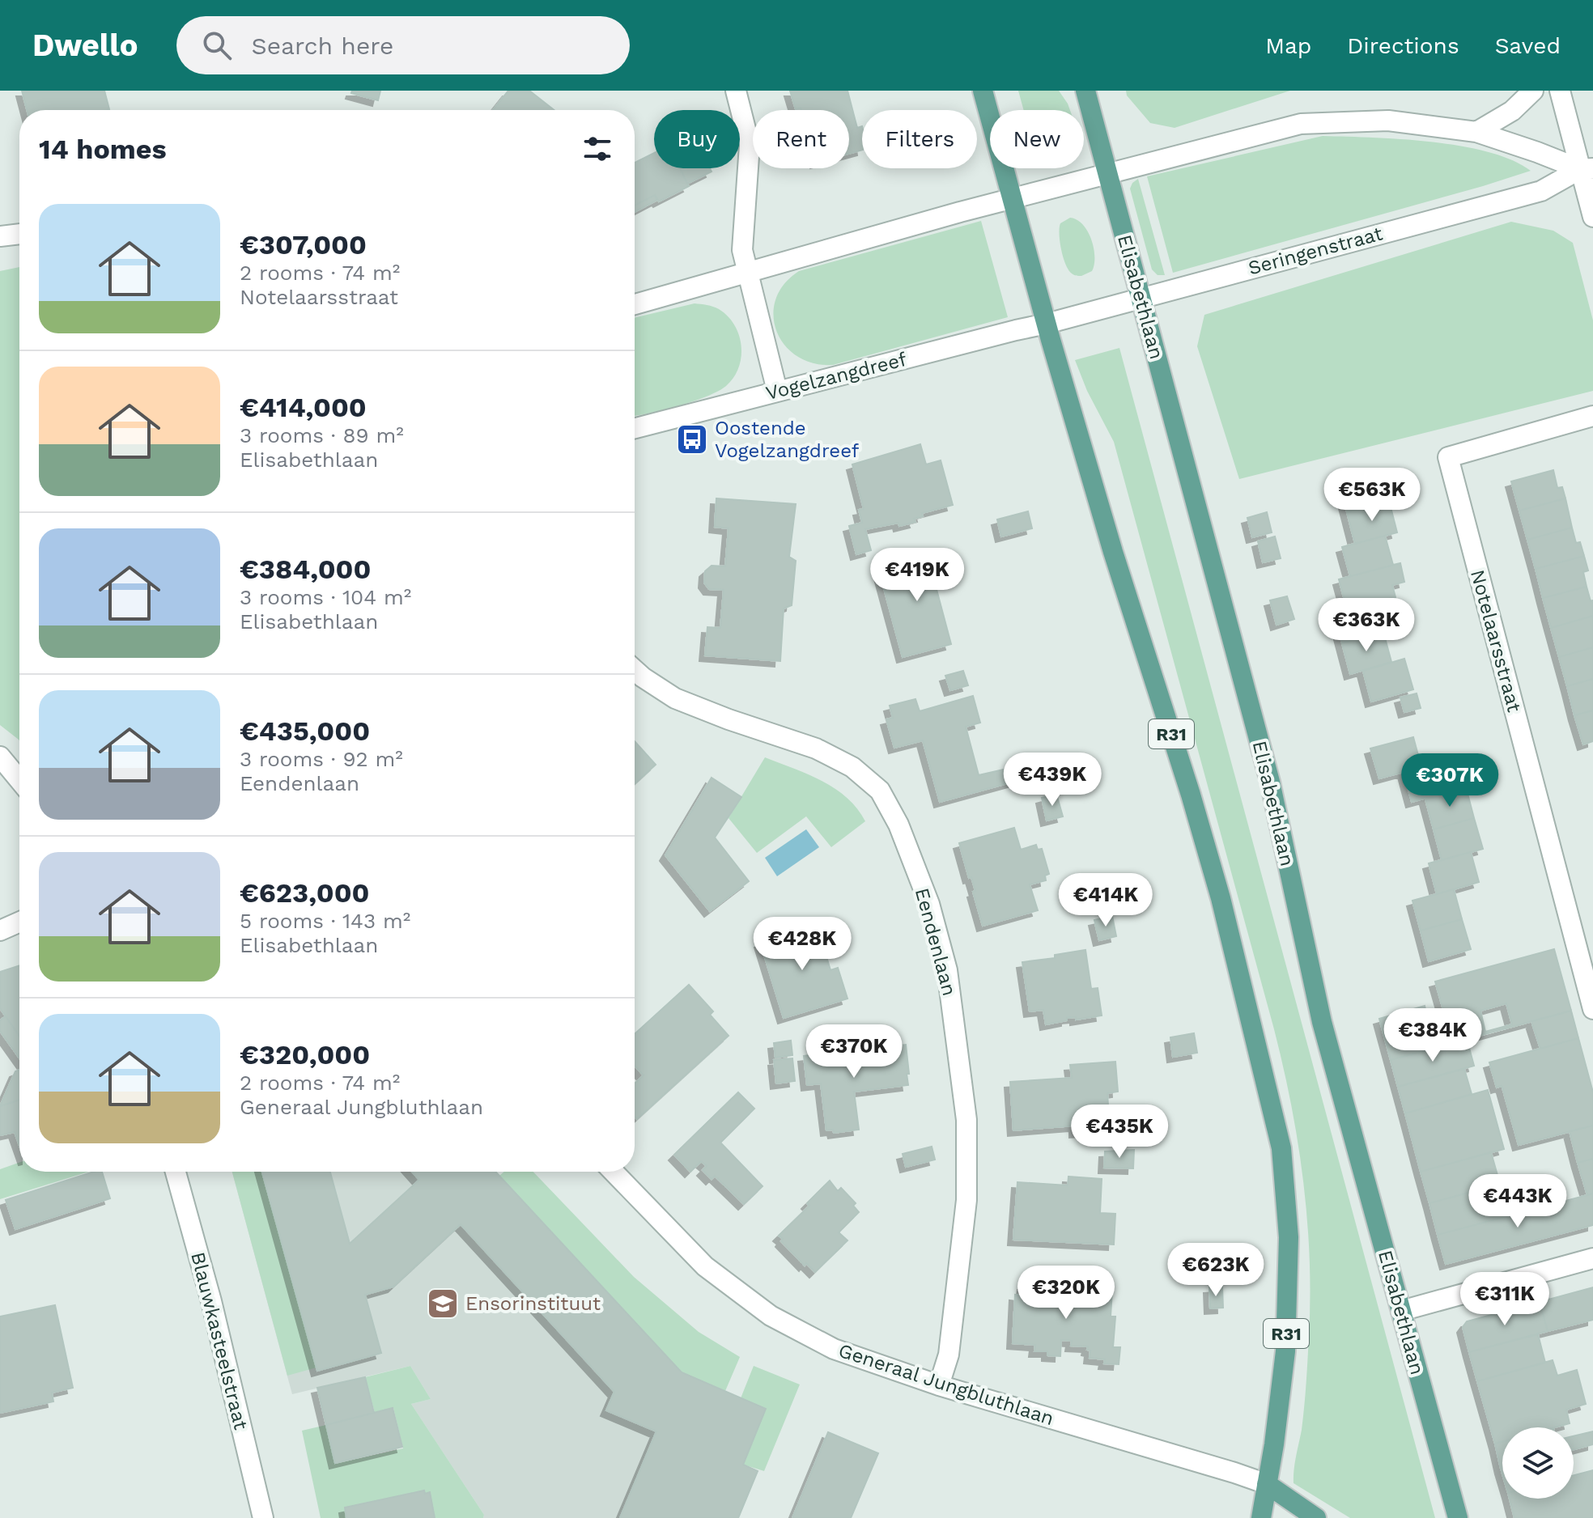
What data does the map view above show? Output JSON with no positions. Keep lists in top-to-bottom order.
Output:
{
  "streets": {
    "main road": ["Elisabethlaan", "R31"],
    "street": [
      "Seringenstraat",
      "Vogelzangdreef",
      "Notelaarsstraat",
      "Eendenlaan",
      "Blauwkasteelstraat",
      "Generaal Jungbluthlaan"
    ]
  },
  "crossings": [
    ["Seringenstraat", "Elisabethlaan"],
    ["Seringenstraat", "Vogelzangdreef"],
    ["Seringenstraat", "R31"],
    ["Vogelzangdreef", "R31"],
    ["R31", "Generaal Jungbluthlaan"],
    ["Eendenlaan", "Generaal Jungbluthlaan"]
  ],
  "places": {
    "bus stop": ["Oostende Vogelzangdreef"],
    "school or university": ["Ensorinstituut"]
  },
  "page": {
    "header": "Dwello",
    "search": "Search here",
    "nav": ["Map", "Directions", "Saved"],
    "chip": [
      "Buy",
      "Rent",
      "Filters",
      "New"
    ],
    "heading": "14 homes",
    "list": [
      {
        "name": "€307,000",
        "note": "2 rooms · 74 m² · Notelaarsstraat"
      },
      {
        "name": "€414,000",
        "note": "3 rooms · 89 m² · Elisabethlaan"
      },
      {
        "name": "€384,000",
        "note": "3 rooms · 104 m² · Elisabethlaan"
      },
      {
        "name": "€435,000",
        "note": "3 rooms · 92 m² · Eendenlaan"
      },
      {
        "name": "€623,000",
        "note": "5 rooms · 143 m² · Elisabethlaan"
      },
      {
        "name": "€320,000",
        "note": "2 rooms · 74 m² · Generaal Jungbluthlaan"
      }
    ],
    "price": [
      "€563K",
      "€419K",
      "€363K",
      "€439K",
      "€307K",
      "€414K",
      "€428K",
      "€384K",
      "€370K",
      "€435K",
      "€443K",
      "€623K",
      "€320K",
      "€311K"
    ]
  }
}
